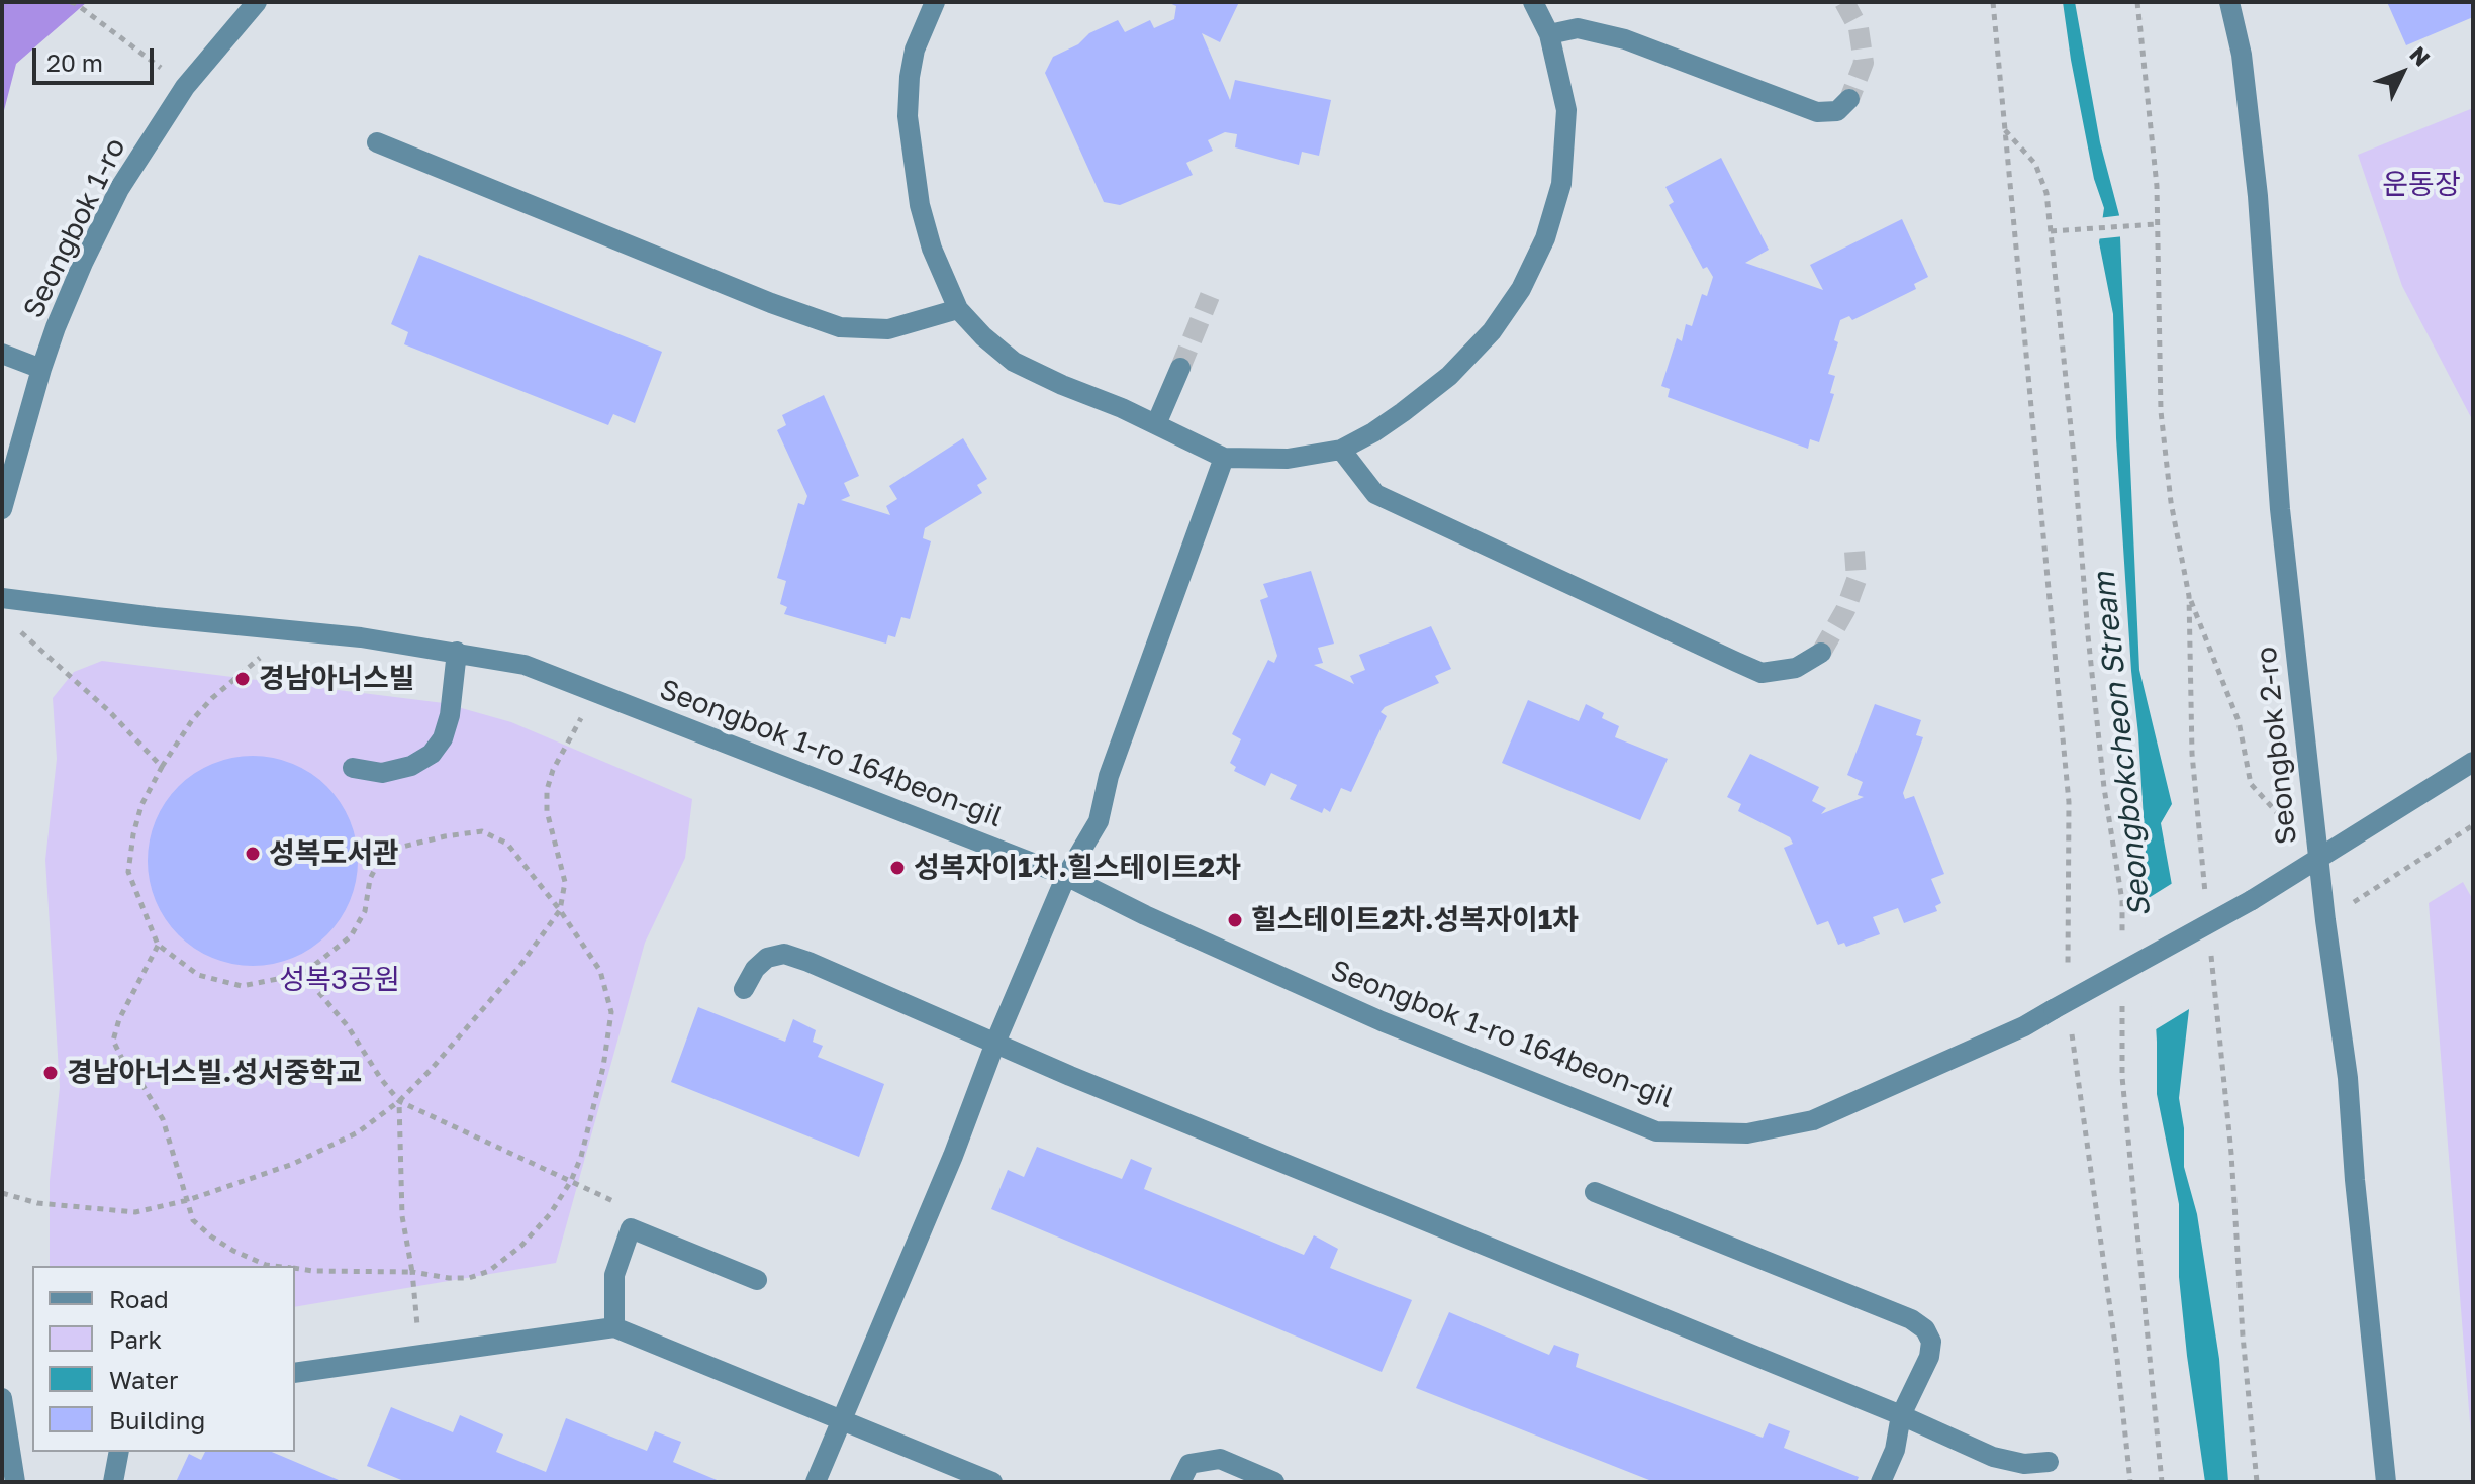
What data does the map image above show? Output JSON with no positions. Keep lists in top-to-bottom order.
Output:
{
  "streets": {
    "street": ["Seongbok 1-ro", "Seongbok 2-ro", "Seongbok 1-ro 164beon-gil"]
  },
  "crossings": [
    ["Seongbok 2-ro", "Seongbok 1-ro 164beon-gil"]
  ],
  "water": ["Seongbokcheon Stream"],
  "parks": ["운동장", "성복3공원"],
  "places": [
    "경남아너스빌",
    "성복도서관",
    "성복자이1차.힐스테이트2차",
    "힐스테이트2차.성복자이1차",
    "경남아너스빌.성서중학교"
  ],
  "legend": [
    "Road",
    "Park",
    "Water",
    "Building"
  ],
  "scale_bar": "20 m",
  "north": "top right"
}
